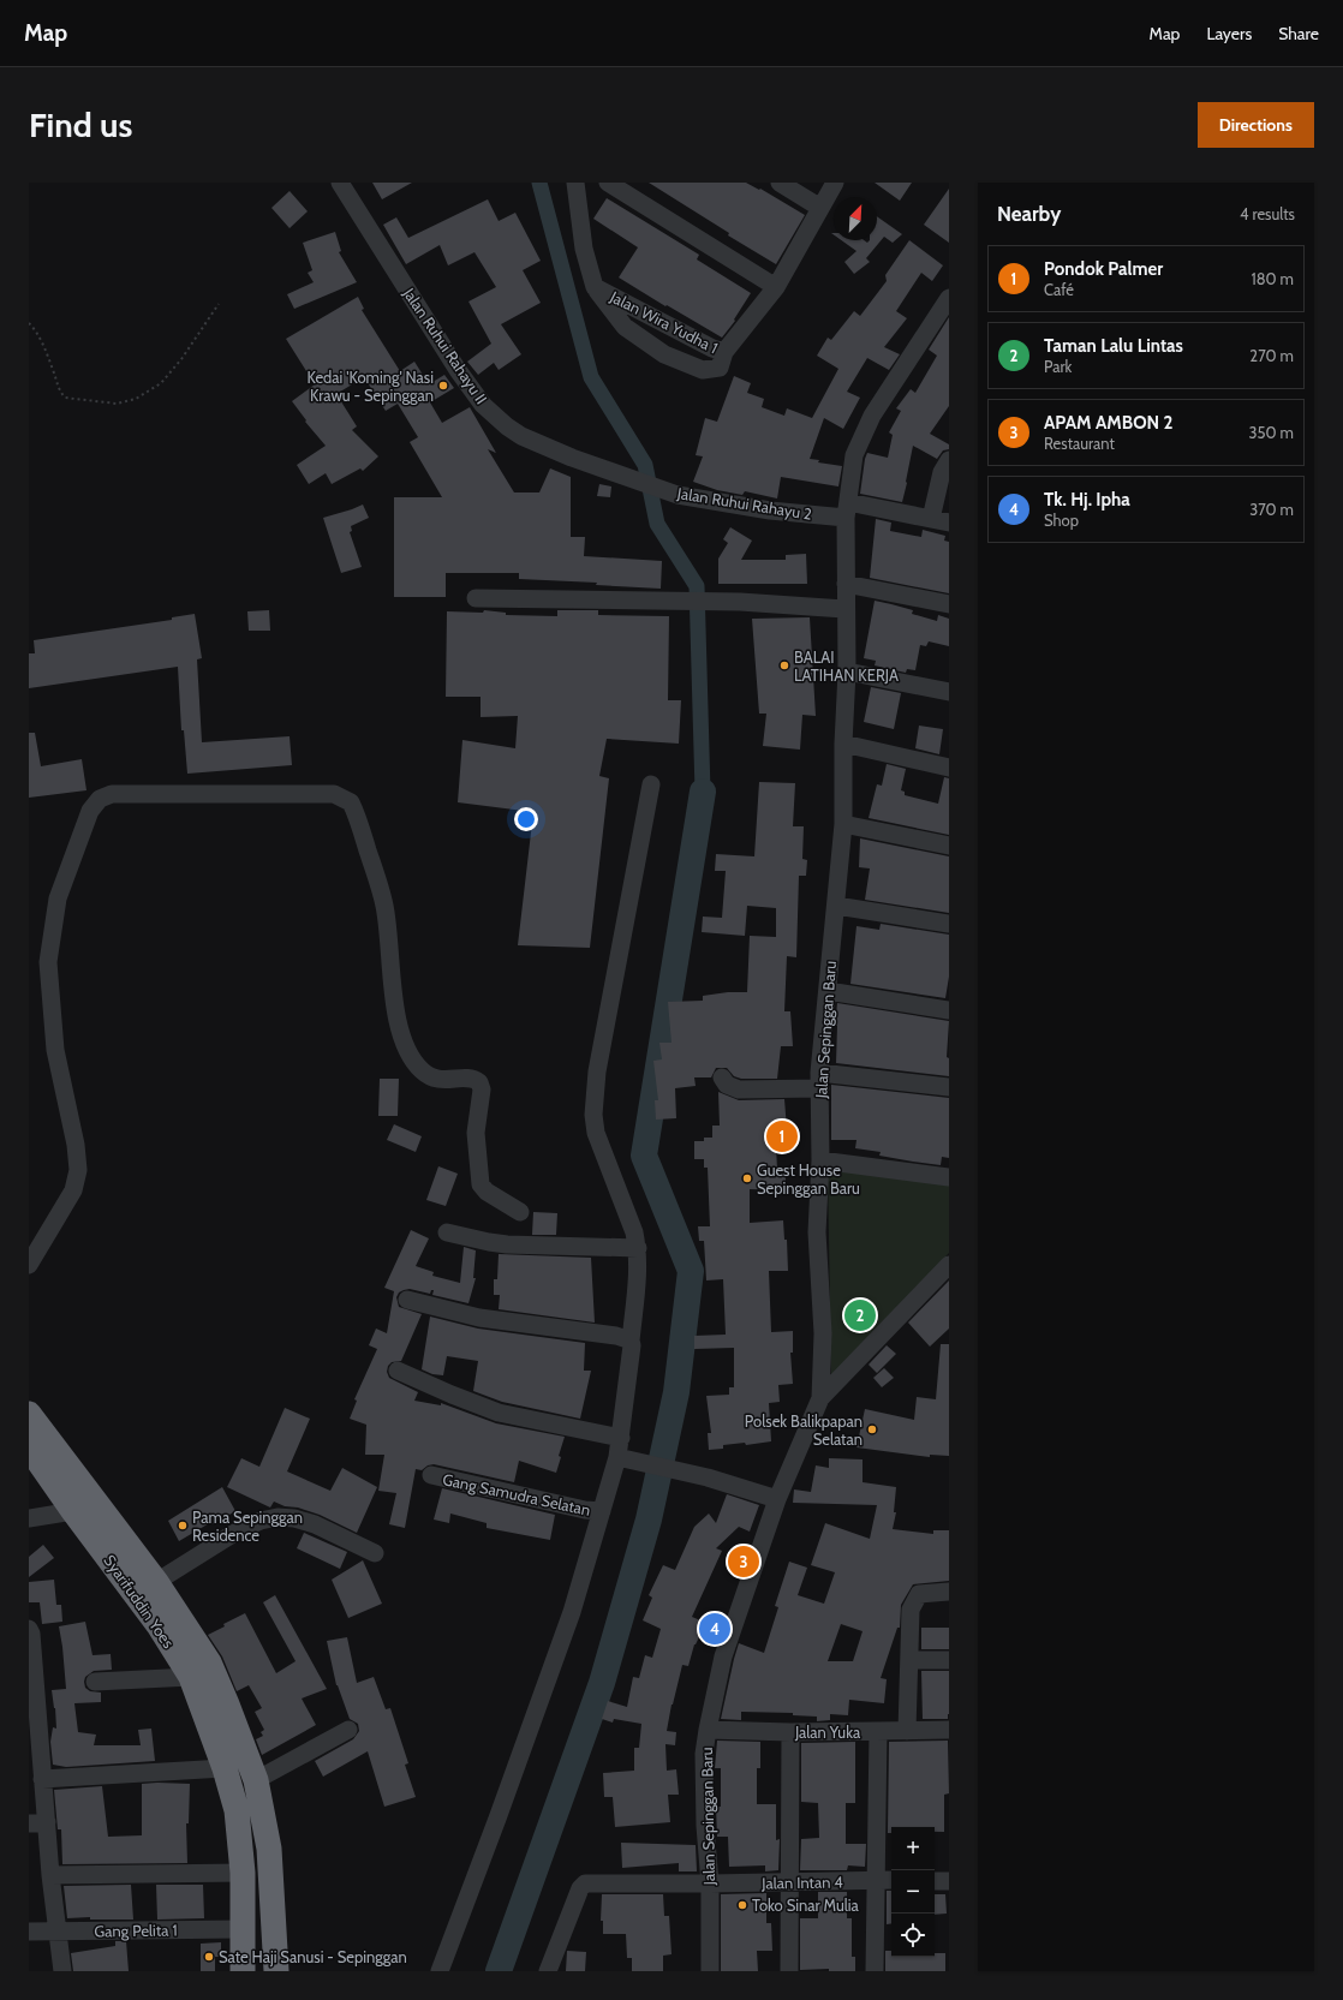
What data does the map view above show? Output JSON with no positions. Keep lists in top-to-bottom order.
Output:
{
  "streets": {
    "highway": ["Syarifuddin Yoes"],
    "street": [
      "Jalan Wira Yudha 1",
      "Jalan Ruhui Rahayu II",
      "Jalan Ruhui Rahayu 2",
      "Jalan Sepinggan Baru",
      "Gang Samudra Selatan",
      "Jalan Yuka",
      "Jalan Intan 4",
      "Gang Pelita 1"
    ]
  },
  "crossings": [
    ["Jalan Ruhui Rahayu II", "Jalan Ruhui Rahayu 2"],
    ["Jalan Ruhui Rahayu 2", "Jalan Sepinggan Baru"],
    ["Jalan Sepinggan Baru", "Jalan Yuka"],
    ["Jalan Sepinggan Baru", "Jalan Intan 4"],
    ["Syarifuddin Yoes", "Gang Pelita 1"]
  ],
  "places": [
    "Kedai 'Koming' Nasi Krawu - Sepinggan",
    "BALAI LATIHAN KERJA",
    "Guest House Sepinggan Baru",
    "Polsek Balikpapan Selatan",
    "Pama Sepinggan Residence",
    "Toko Sinar Mulia",
    "Sate Haji Sanusi - Sepinggan"
  ],
  "north": "top right",
  "page": {
    "header": "Map",
    "nav": ["Map", "Layers", "Share"],
    "buttons": "Directions",
    "title": "Find us",
    "heading": ["Nearby", "4 results"],
    "list": [
      {
        "mark": "1",
        "name": "Pondok Palmer",
        "note": "Café",
        "value": "180 m"
      },
      {
        "mark": "2",
        "name": "Taman Lalu Lintas",
        "note": "Park",
        "value": "270 m"
      },
      {
        "mark": "3",
        "name": "APAM AMBON 2",
        "note": "Restaurant",
        "value": "350 m"
      },
      {
        "mark": "4",
        "name": "Tk. Hj. Ipha",
        "note": "Shop",
        "value": "370 m"
      }
    ],
    "pins": [
      "1",
      "2",
      "3",
      "4"
    ],
    "map_buttons": ["+", "−"]
  }
}
